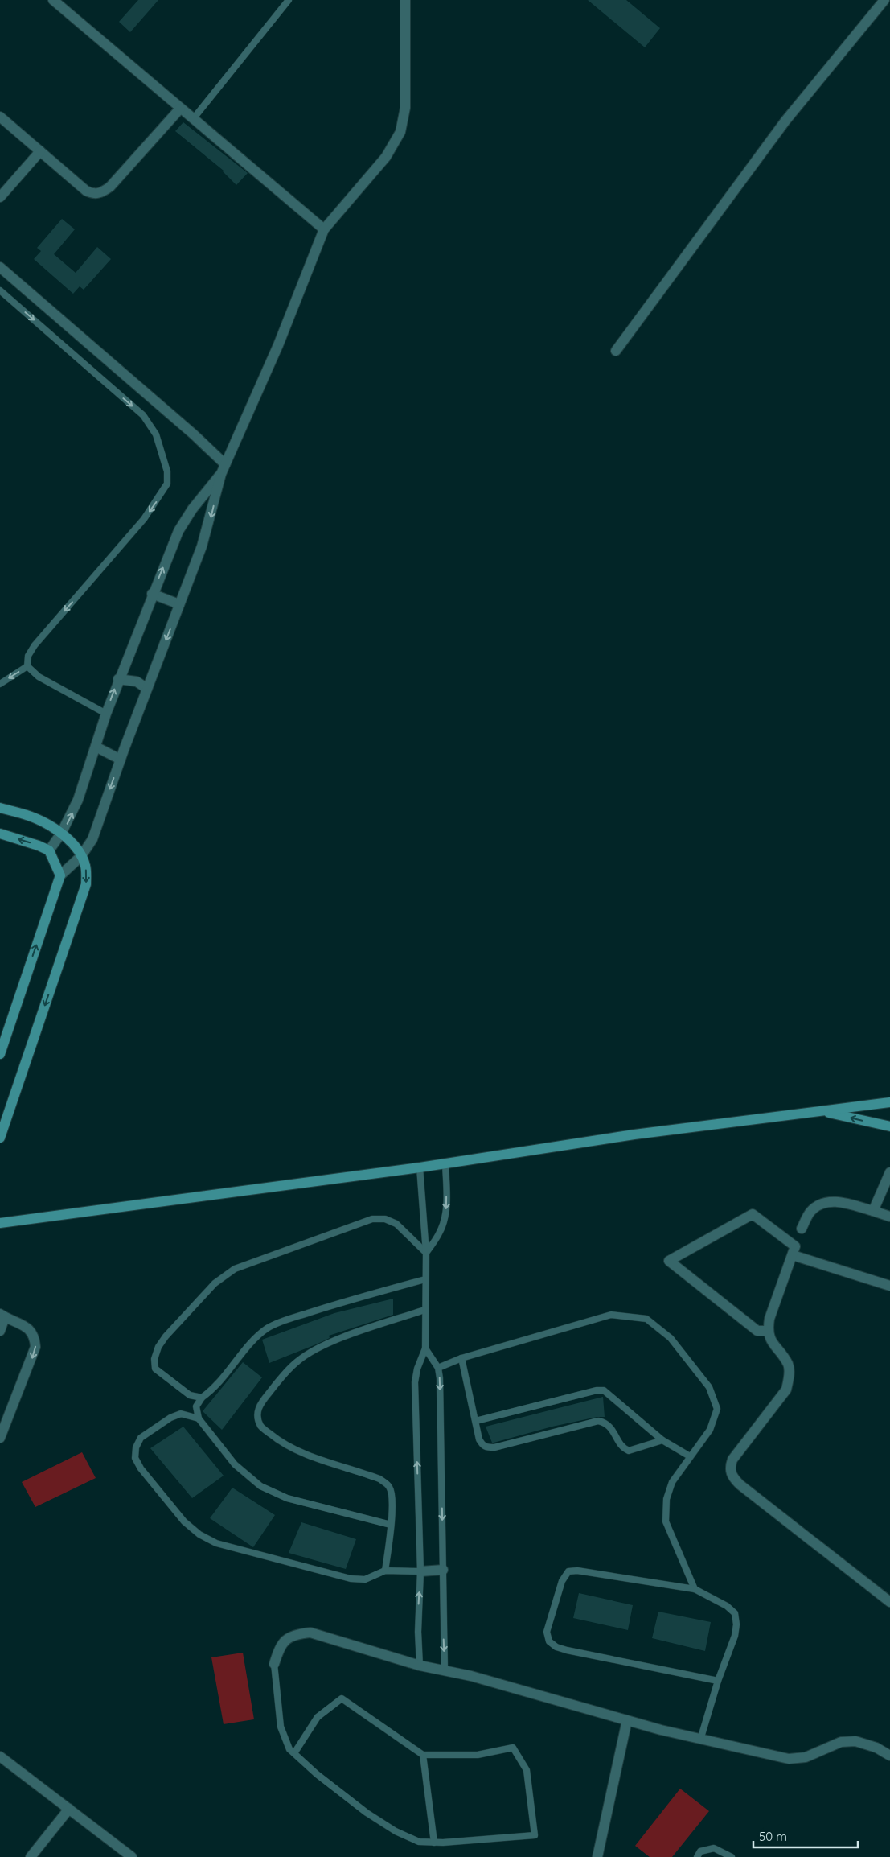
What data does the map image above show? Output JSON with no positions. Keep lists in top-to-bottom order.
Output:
{
  "scale_bar": "50 m"
}
